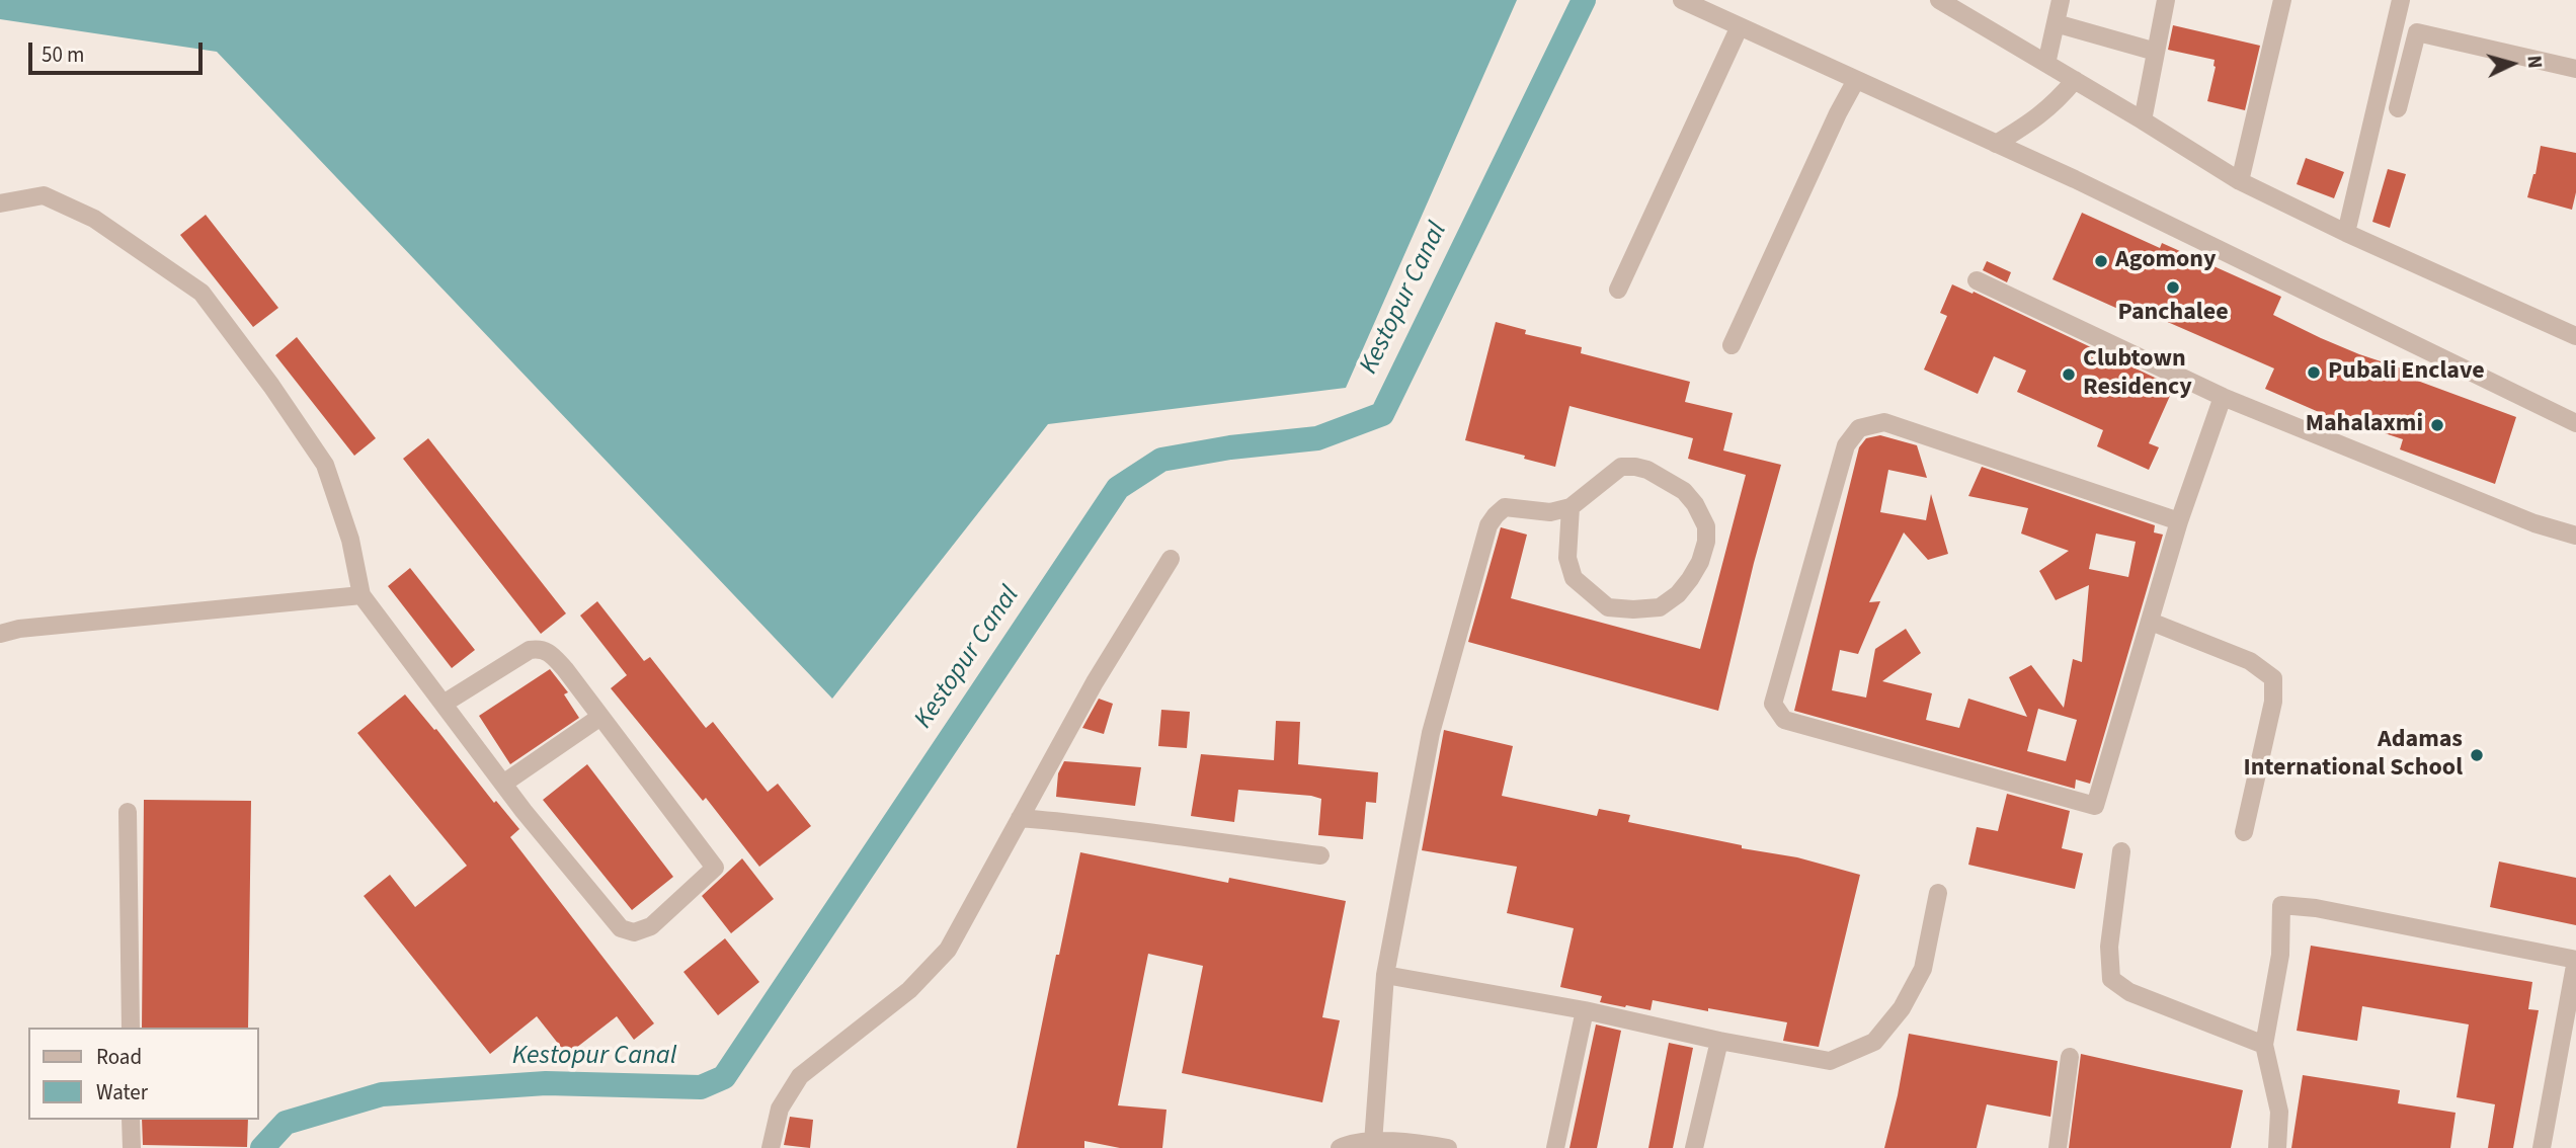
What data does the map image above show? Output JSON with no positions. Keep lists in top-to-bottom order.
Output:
{
  "water": ["Kestopur Canal"],
  "places": [
    "Agomony",
    "Panchalee",
    "Pubali Enclave",
    "Clubtown Residency",
    "Mahalaxmi",
    "Adamas International School"
  ],
  "legend": ["Road", "Water"],
  "scale_bar": "50 m",
  "north": "right"
}
